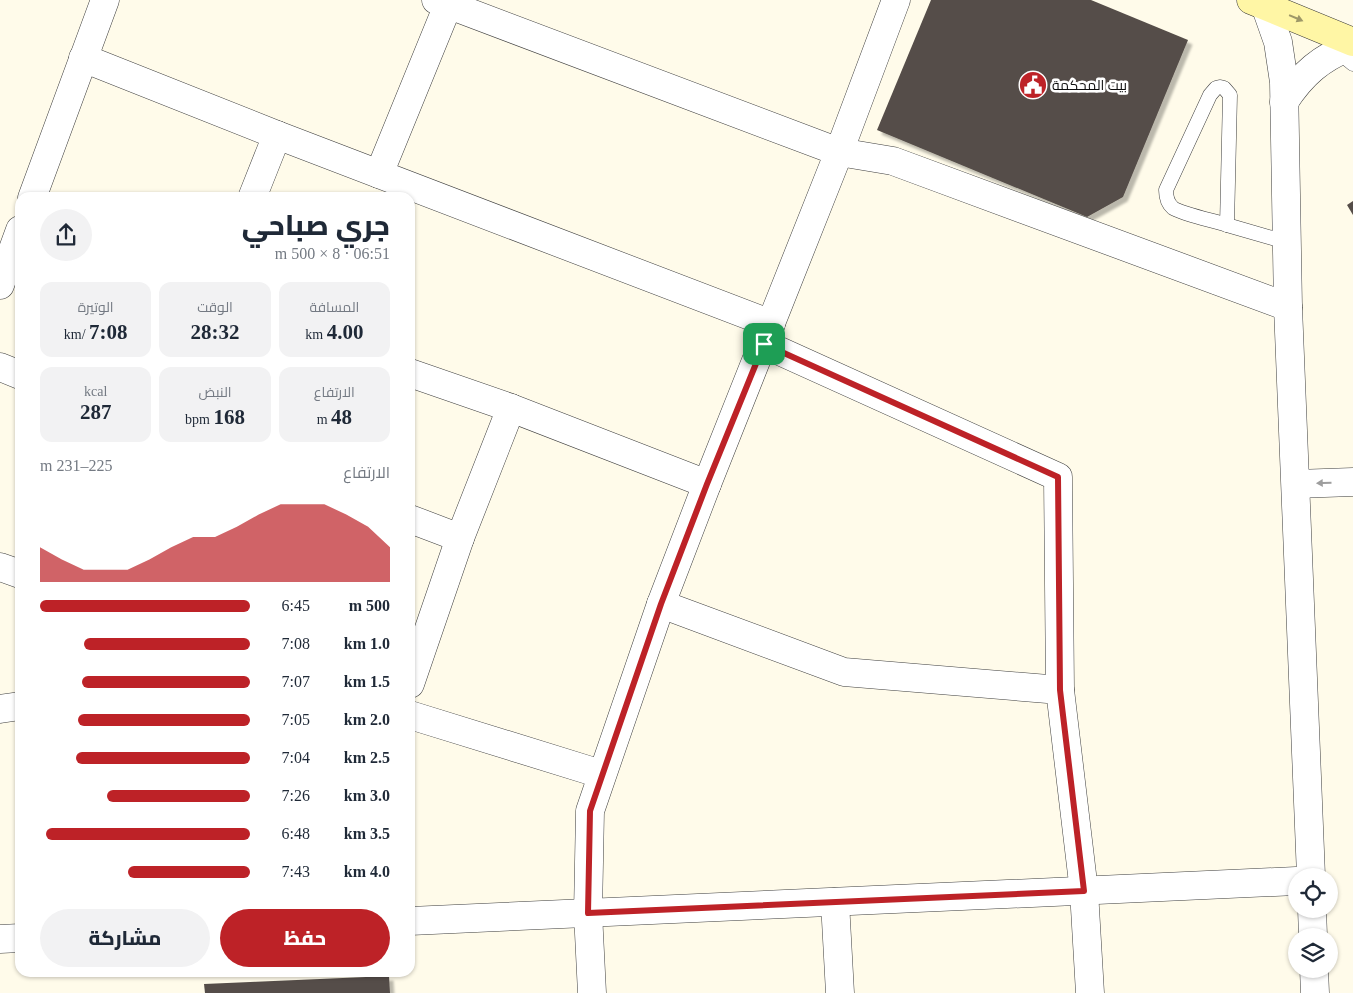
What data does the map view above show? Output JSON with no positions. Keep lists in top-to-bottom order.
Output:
{
  "places": {
    "public building": ["بيت المحكمة"]
  },
  "page": {
    "heading": ["جري صباحي", "06:51 · 8 × 500 m"],
    "stats": [
      ["المسافة", "4.00 km"],
      ["الوقت", "28:32"],
      ["الوتيرة", "7:08 /km"],
      ["الارتفاع", "48 m"],
      ["النبض", "168 bpm"],
      ["kcal", "287"]
    ],
    "chart": ["الارتفاع", "225–231 m"],
    "list": [
      {
        "name": "500 m",
        "note": "6:45"
      },
      {
        "name": "1.0 km",
        "note": "7:08"
      },
      {
        "name": "1.5 km",
        "note": "7:07"
      },
      {
        "name": "2.0 km",
        "note": "7:05"
      },
      {
        "name": "2.5 km",
        "note": "7:04"
      },
      {
        "name": "3.0 km",
        "note": "7:26"
      },
      {
        "name": "3.5 km",
        "note": "6:48"
      },
      {
        "name": "4.0 km",
        "note": "7:43"
      }
    ],
    "buttons": ["حفظ", "مشاركة"]
  }
}
